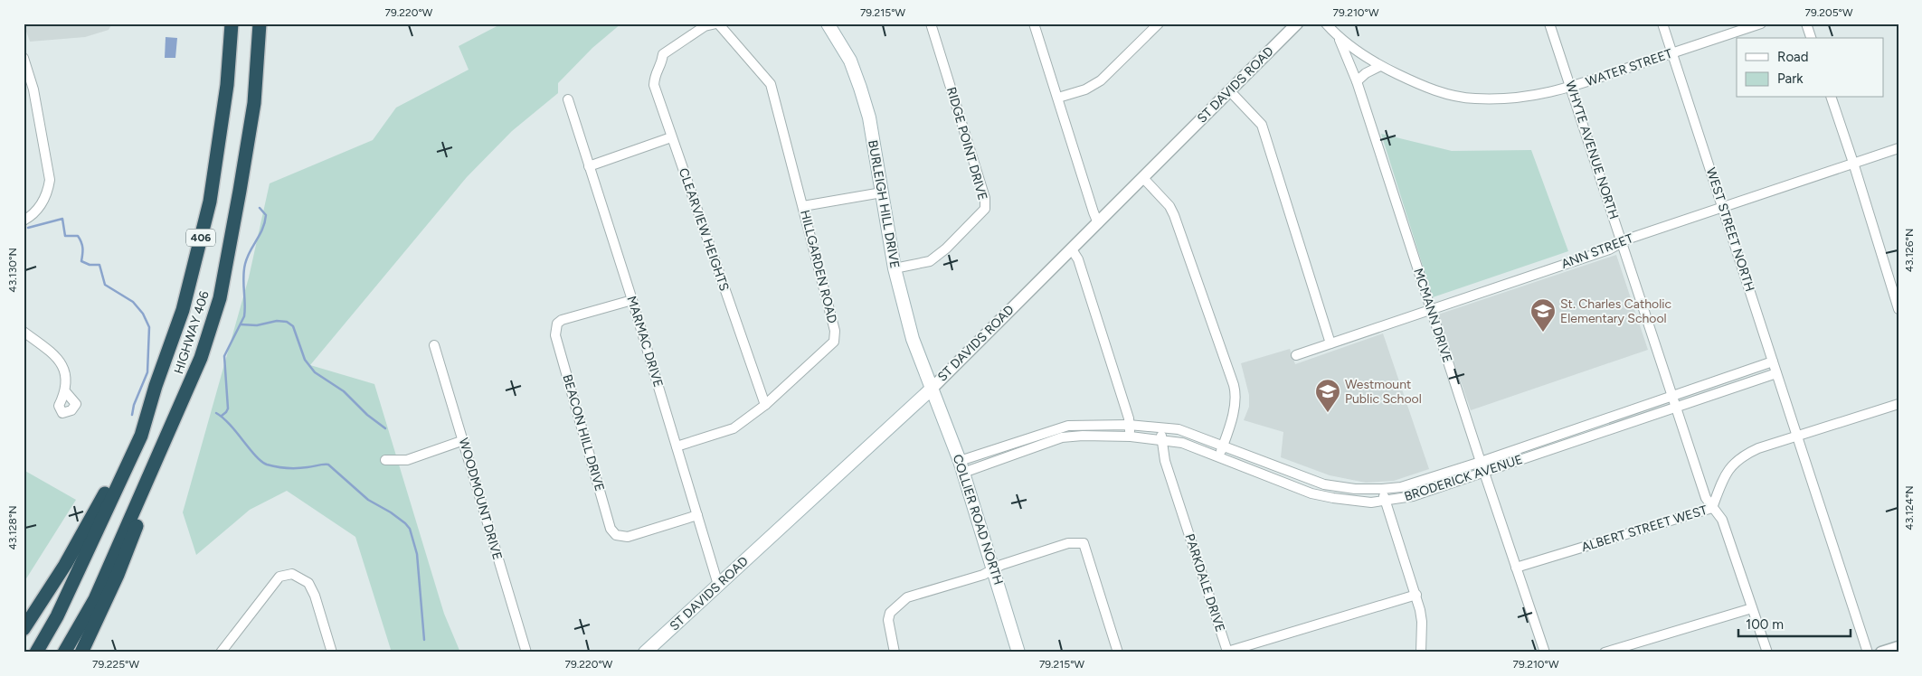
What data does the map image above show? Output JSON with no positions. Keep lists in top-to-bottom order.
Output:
{
  "streets": {
    "highway": ["406", "HIGHWAY 406"],
    "main road": ["ST DAVIDS ROAD", "BURLEIGH HILL DRIVE", "COLLIER ROAD NORTH"],
    "street": [
      "WATER STREET",
      "RIDGE POINT DRIVE",
      "WHYTE AVENUE NORTH",
      "CLEARVIEW HEIGHTS",
      "WEST STREET NORTH",
      "ANN STREET",
      "HILLGARDEN ROAD",
      "MCMANN DRIVE",
      "MARMAC DRIVE",
      "BEACON HILL DRIVE",
      "BRODERICK AVENUE",
      "WOODMOUNT DRIVE",
      "ALBERT STREET WEST",
      "PARKDALE DRIVE"
    ]
  },
  "crossings": [
    ["WATER STREET", "WHYTE AVENUE NORTH"],
    ["WATER STREET", "WEST STREET NORTH"],
    ["WATER STREET", "MCMANN DRIVE"],
    ["ST DAVIDS ROAD", "BURLEIGH HILL DRIVE"],
    ["ST DAVIDS ROAD", "MARMAC DRIVE"],
    ["ST DAVIDS ROAD", "COLLIER ROAD NORTH"],
    ["RIDGE POINT DRIVE", "BURLEIGH HILL DRIVE"],
    ["WHYTE AVENUE NORTH", "ANN STREET"],
    ["WHYTE AVENUE NORTH", "BRODERICK AVENUE"],
    ["WHYTE AVENUE NORTH", "ALBERT STREET WEST"],
    ["BURLEIGH HILL DRIVE", "COLLIER ROAD NORTH"],
    ["CLEARVIEW HEIGHTS", "HILLGARDEN ROAD"],
    ["WEST STREET NORTH", "ANN STREET"],
    ["WEST STREET NORTH", "BRODERICK AVENUE"],
    ["WEST STREET NORTH", "ALBERT STREET WEST"],
    ["ANN STREET", "MCMANN DRIVE"],
    ["HILLGARDEN ROAD", "MARMAC DRIVE"],
    ["MCMANN DRIVE", "BRODERICK AVENUE"],
    ["MCMANN DRIVE", "ALBERT STREET WEST"],
    ["MARMAC DRIVE", "BEACON HILL DRIVE"],
    ["BRODERICK AVENUE", "COLLIER ROAD NORTH"],
    ["BRODERICK AVENUE", "PARKDALE DRIVE"]
  ],
  "places": {
    "school or university": ["St. Charles Catholic Elementary School", "Westmount Public School"]
  },
  "legend": ["Road", "Park"],
  "scale_bar": "100 m",
  "coordinates": [
    "79.220°W",
    "79.215°W",
    "79.210°W",
    "79.205°W",
    "43.126°N",
    "43.130°N",
    "43.124°N",
    "43.128°N",
    "79.225°W"
  ]
}
